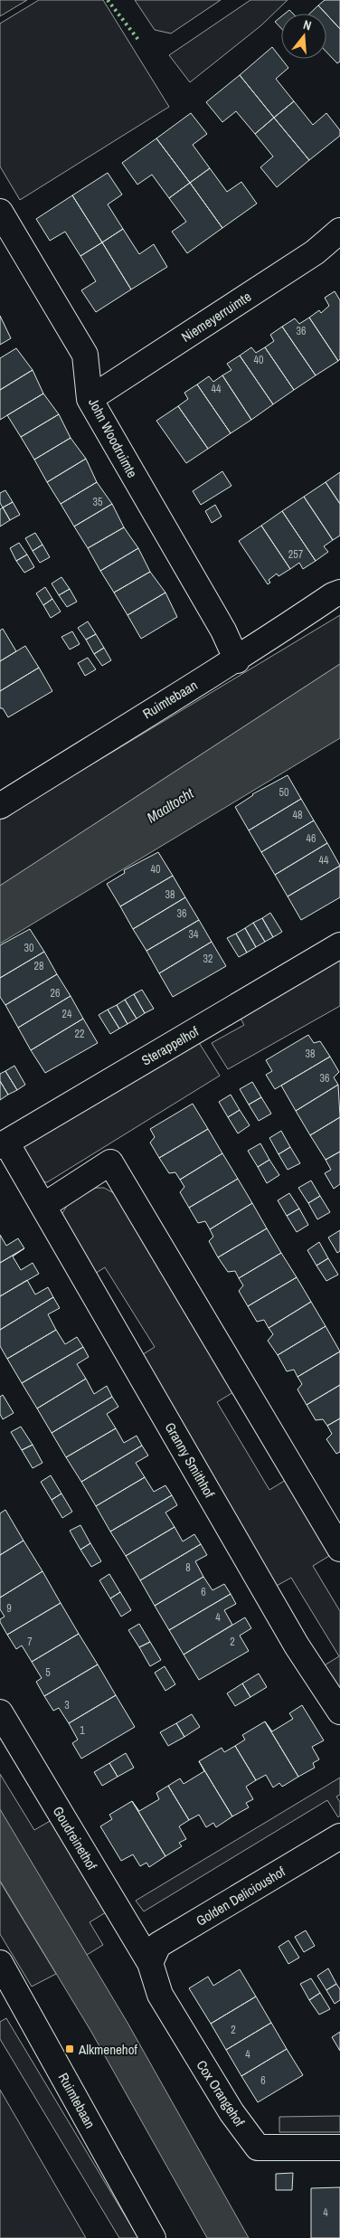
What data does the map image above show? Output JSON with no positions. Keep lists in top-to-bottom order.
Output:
{
  "streets": {
    "street": [
      "Niemeyerruimte",
      "John Woodruimte",
      "Ruimtebaan",
      "Sterappelhof",
      "Granny Smithhof",
      "Goudreinethof",
      "Golden Delicioushof",
      "Cox Orangehof"
    ]
  },
  "crossings": [
    ["Niemeyerruimte", "John Woodruimte"],
    ["John Woodruimte", "Ruimtebaan"],
    ["Sterappelhof", "Granny Smithhof"],
    ["Goudreinethof", "Golden Delicioushof"],
    ["Goudreinethof", "Cox Orangehof"],
    ["Golden Delicioushof", "Cox Orangehof"]
  ],
  "water": ["Maaltocht"],
  "places": {
    "transit": ["Alkmenehof"]
  },
  "house_numbers": [
    "36",
    "40",
    "44",
    "35",
    "257",
    "50",
    "48",
    "46",
    "44",
    "40",
    "38",
    "36",
    "34",
    "30",
    "32",
    "28",
    "26",
    "24",
    "22",
    "38",
    "36",
    "8",
    "6",
    "9",
    "4",
    "7",
    "2",
    "5",
    "3",
    "1",
    "2",
    "4",
    "6",
    "4"
  ],
  "north": "top"
}
